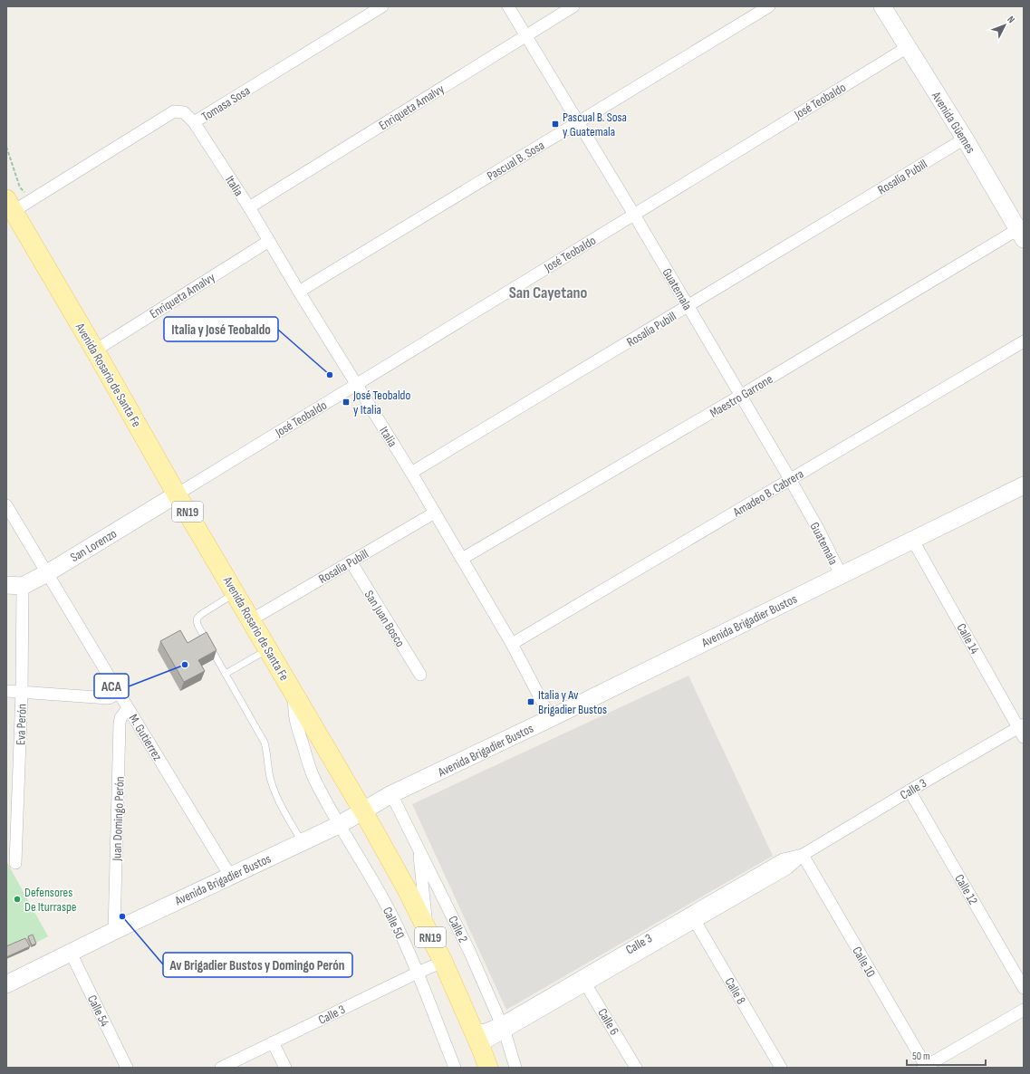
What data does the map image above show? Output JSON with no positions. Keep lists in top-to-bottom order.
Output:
{
  "streets": {
    "main road": ["Avenida Rosario de Santa Fe", "RN19"],
    "street": [
      "José Teobaldo",
      "Tomasa Sosa",
      "Enriqueta Amalvy",
      "Avenida Güemes",
      "Pascual B. Sosa",
      "Rosalía Pubill",
      "Italia",
      "Guatemala",
      "Maestro Garrone",
      "Amadeo B. Cabrera",
      "San Lorenzo",
      "San Juan Bosco",
      "Avenida Brigadier Bustos",
      "Calle 14",
      "Eva Perón",
      "M. Gutierrez",
      "Calle 3",
      "Juan Domingo Perón",
      "Calle 12",
      "Calle 50",
      "Calle 2",
      "Calle 10",
      "Calle 8",
      "Calle 54",
      "Calle 6"
    ]
  },
  "crossings": [
    ["José Teobaldo", "Avenida Güemes"],
    ["José Teobaldo", "Italia"],
    ["José Teobaldo", "Guatemala"],
    ["José Teobaldo", "Avenida Rosario de Santa Fe"],
    ["José Teobaldo", "San Lorenzo"],
    ["Tomasa Sosa", "Italia"],
    ["Tomasa Sosa", "Avenida Rosario de Santa Fe"],
    ["Enriqueta Amalvy", "Italia"],
    ["Enriqueta Amalvy", "Guatemala"],
    ["Enriqueta Amalvy", "Avenida Rosario de Santa Fe"],
    ["Avenida Güemes", "Rosalía Pubill"],
    ["Avenida Güemes", "Maestro Garrone"],
    ["Pascual B. Sosa", "Italia"],
    ["Pascual B. Sosa", "Guatemala"],
    ["Rosalía Pubill", "Italia"],
    ["Rosalía Pubill", "Guatemala"],
    ["Rosalía Pubill", "Avenida Rosario de Santa Fe"],
    ["Rosalía Pubill", "San Juan Bosco"],
    ["Italia", "Maestro Garrone"],
    ["Italia", "Amadeo B. Cabrera"],
    ["Italia", "Avenida Brigadier Bustos"],
    ["Guatemala", "Maestro Garrone"],
    ["Guatemala", "Amadeo B. Cabrera"],
    ["Guatemala", "Avenida Brigadier Bustos"],
    ["Avenida Rosario de Santa Fe", "San Lorenzo"],
    ["Avenida Rosario de Santa Fe", "Avenida Brigadier Bustos"],
    ["Avenida Rosario de Santa Fe", "Calle 3"],
    ["Avenida Rosario de Santa Fe", "Calle 50"],
    ["San Lorenzo", "Eva Perón"],
    ["San Lorenzo", "M. Gutierrez"],
    ["Avenida Brigadier Bustos", "Calle 14"],
    ["Avenida Brigadier Bustos", "M. Gutierrez"],
    ["Avenida Brigadier Bustos", "Juan Domingo Perón"],
    ["Avenida Brigadier Bustos", "Calle 50"],
    ["Avenida Brigadier Bustos", "Calle 2"],
    ["Avenida Brigadier Bustos", "Calle 54"],
    ["Calle 14", "Calle 3"],
    ["M. Gutierrez", "Juan Domingo Perón"],
    ["Calle 3", "Calle 12"],
    ["Calle 3", "Calle 50"],
    ["Calle 3", "Calle 2"],
    ["Calle 3", "Calle 10"],
    ["Calle 3", "Calle 8"],
    ["Calle 3", "Calle 6"]
  ],
  "districts": ["San Cayetano"],
  "places": {
    "transit": ["Pascual B. Sosa y Guatemala", "José Teobaldo y Italia", "Italia y Av Brigadier Bustos"],
    "other": [
      "Italia y José Teobaldo",
      "ACA",
      "Defensores De Iturraspe",
      "Av Brigadier Bustos y Domingo Perón"
    ]
  },
  "scale_bar": "50 m",
  "north": "top right"
}
